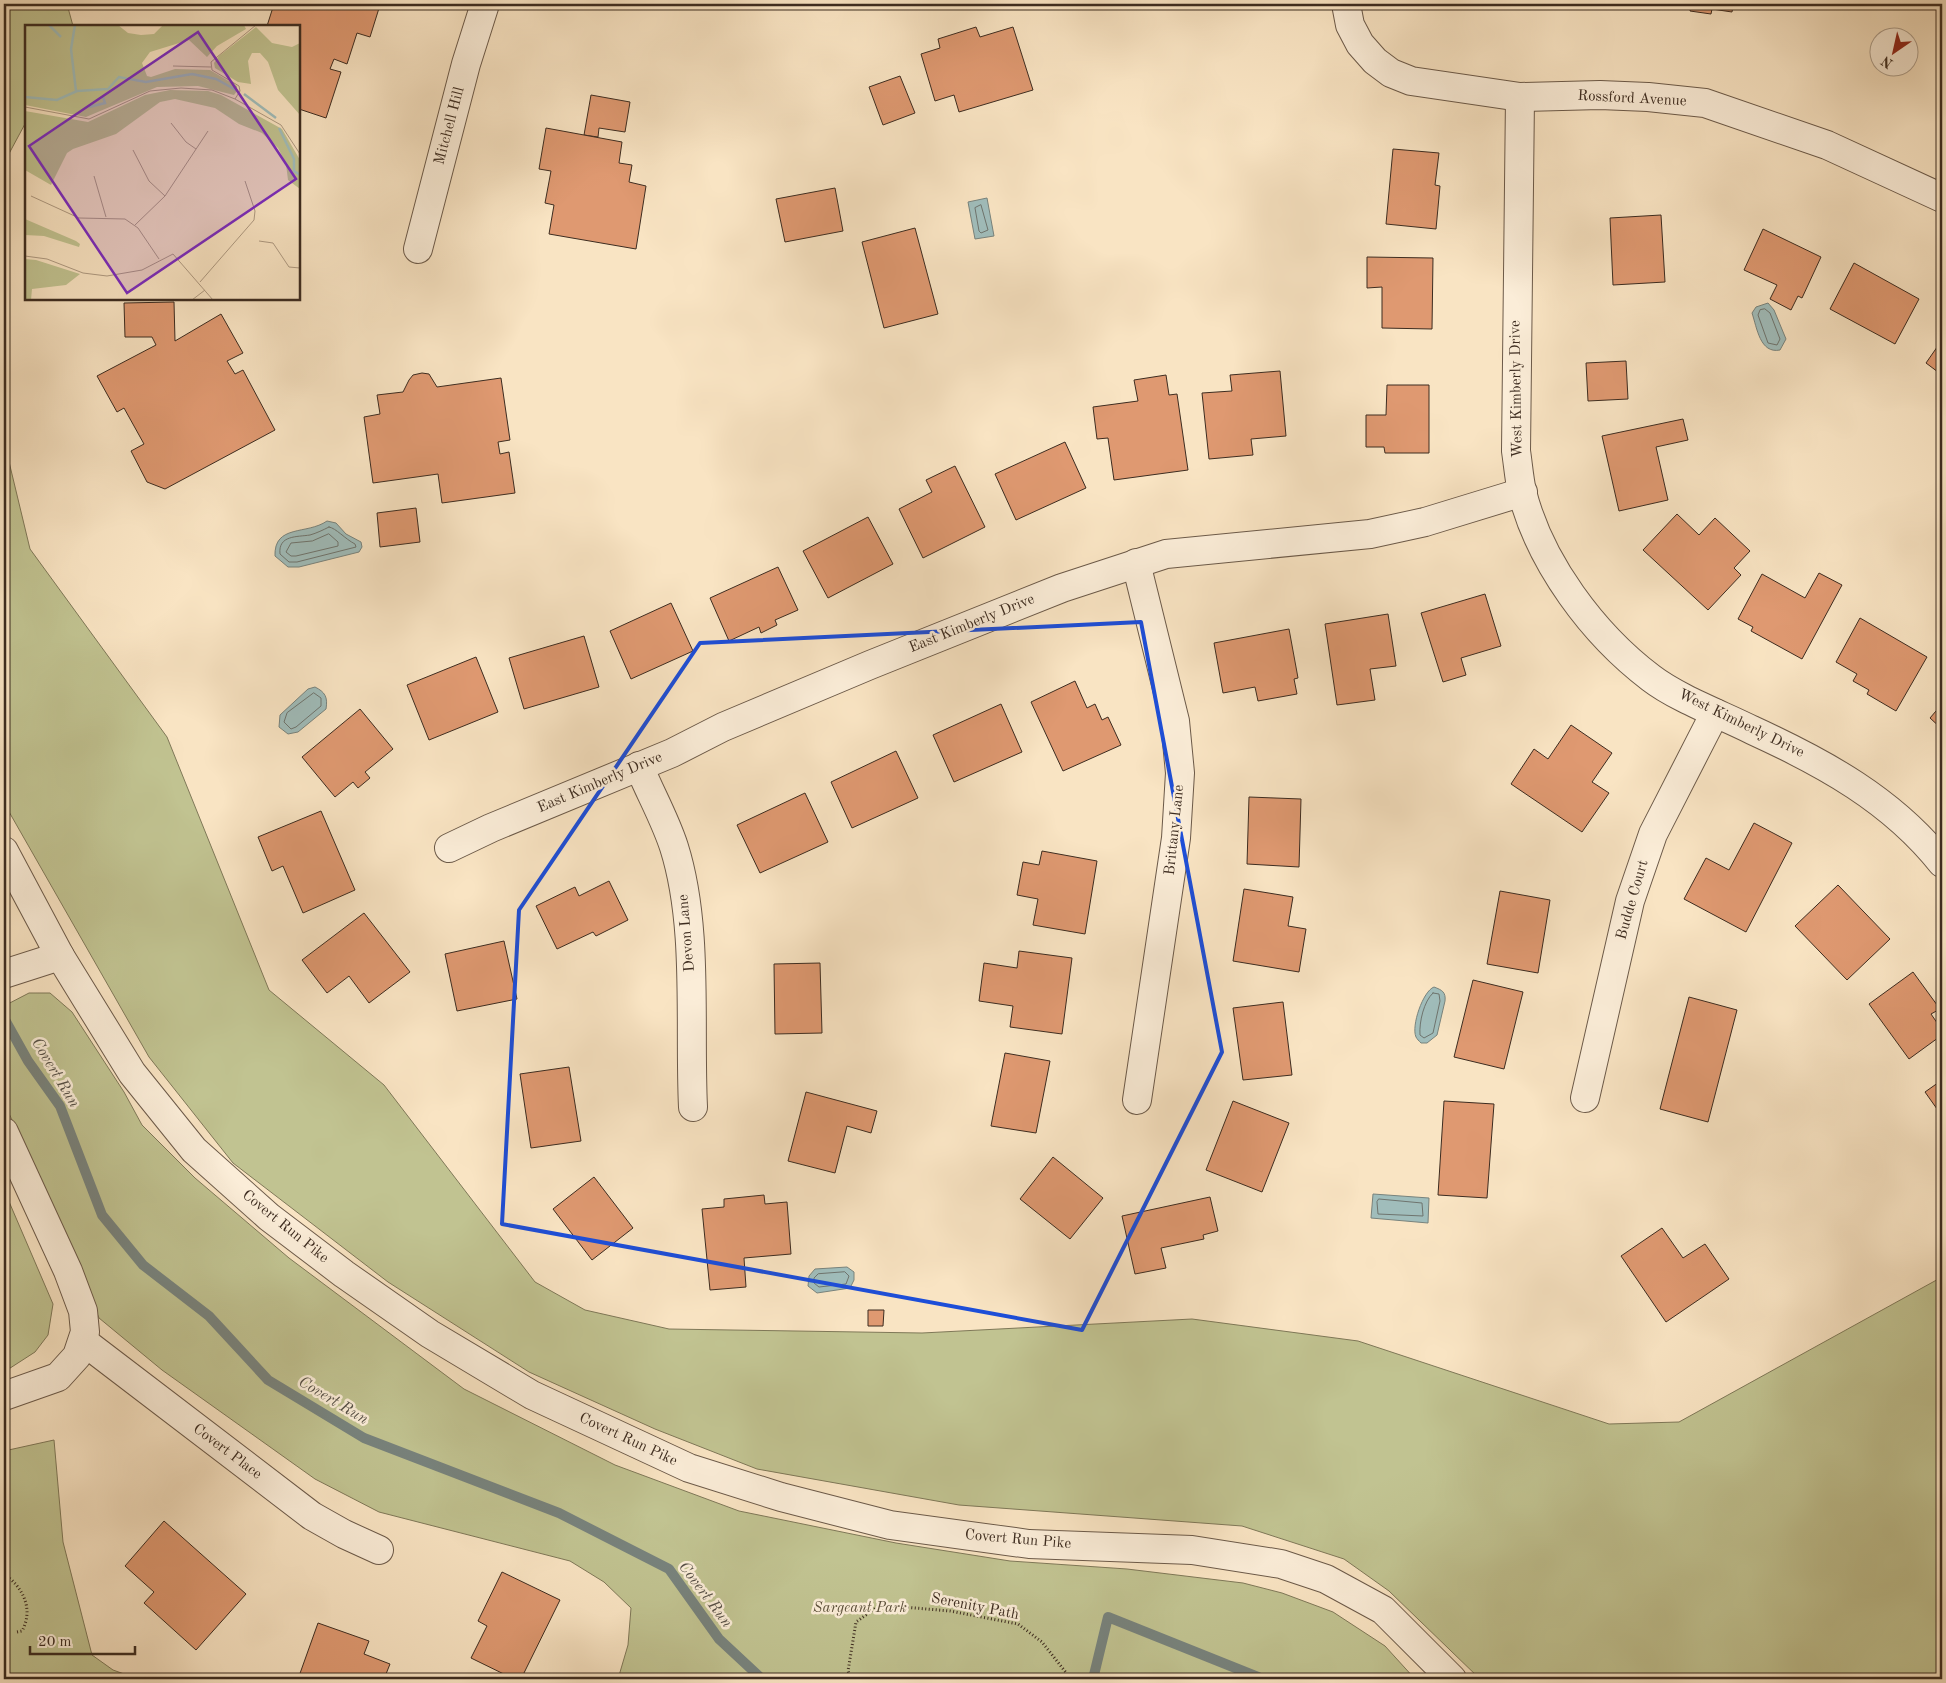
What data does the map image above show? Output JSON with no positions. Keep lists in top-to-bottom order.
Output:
{
  "streets": {
    "street": [
      "Rossford Avenue",
      "Mitchell Hill",
      "West Kimberly Drive",
      "East Kimberly Drive",
      "Brittany Lane",
      "Budde Court",
      "Devon Lane",
      "Covert Run Pike",
      "Covert Place"
    ],
    "path": ["Serenity Path"]
  },
  "crossings": [
    ["Rossford Avenue", "West Kimberly Drive"],
    ["West Kimberly Drive", "East Kimberly Drive"],
    ["West Kimberly Drive", "Budde Court"],
    ["East Kimberly Drive", "Brittany Lane"],
    ["East Kimberly Drive", "Devon Lane"]
  ],
  "water": ["Covert Run"],
  "parks": ["Sargeant Park"],
  "scale_bar": "20 m",
  "north": "bottom left"
}
